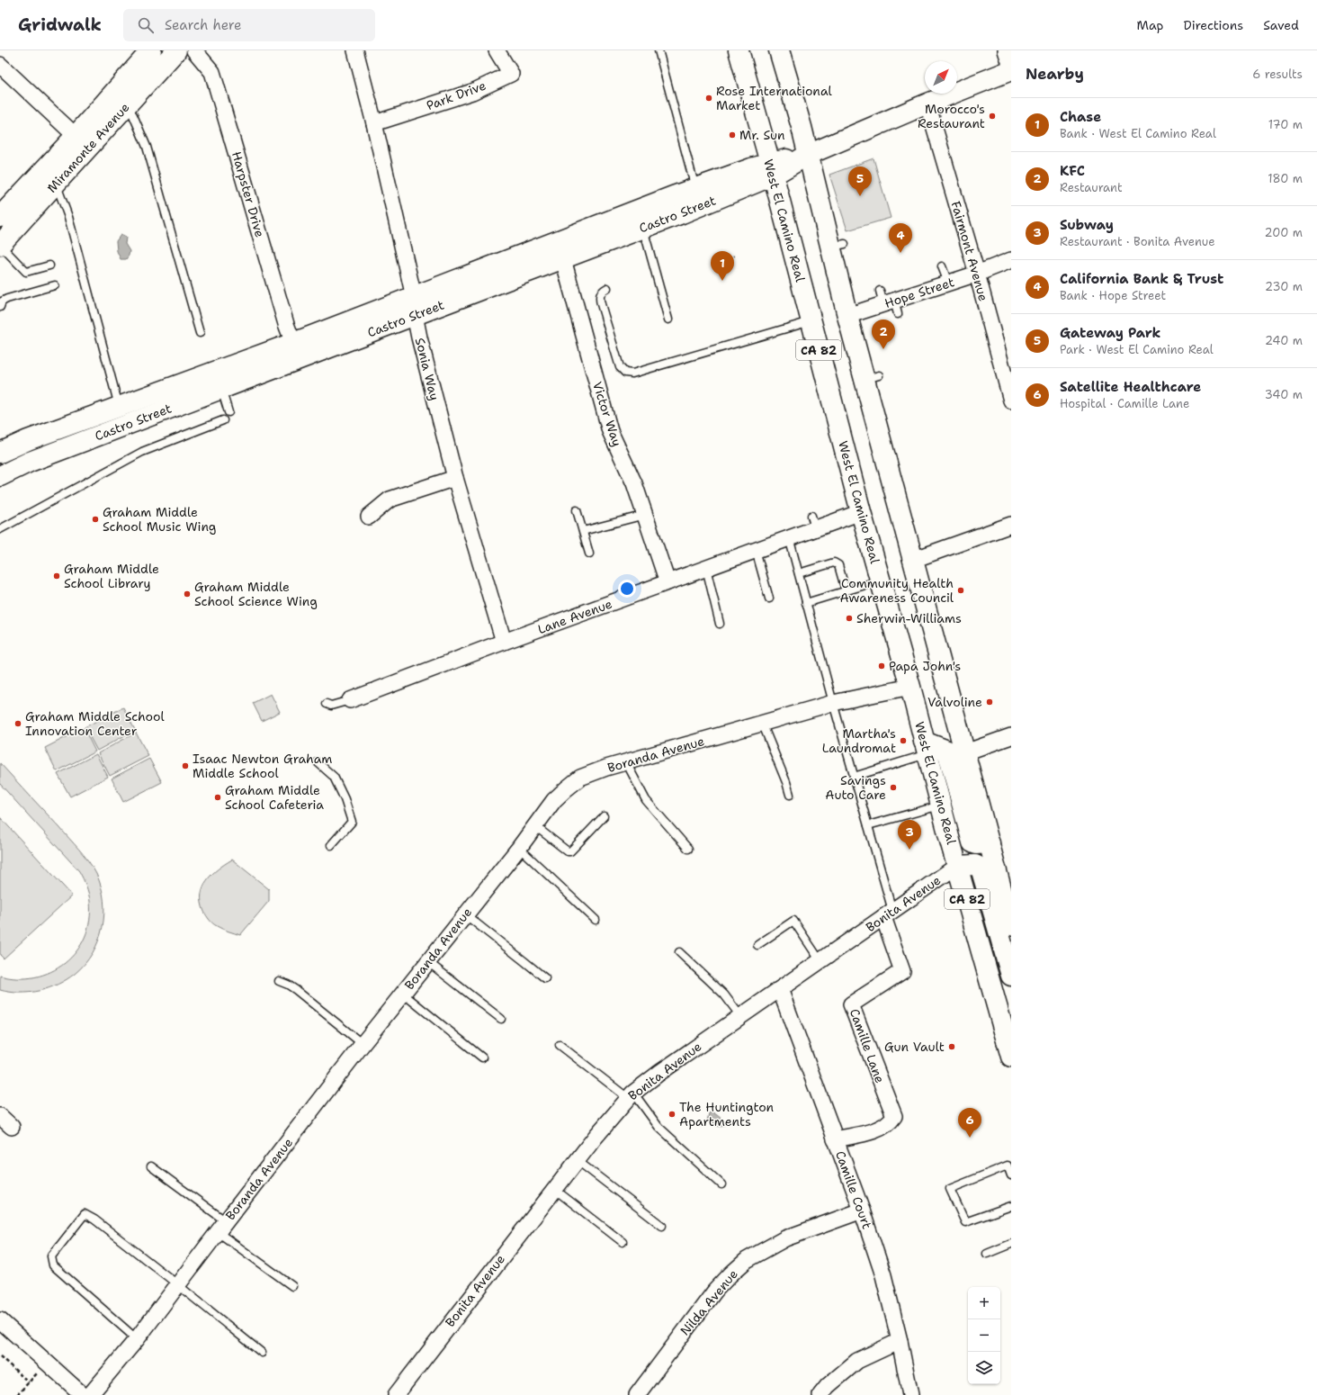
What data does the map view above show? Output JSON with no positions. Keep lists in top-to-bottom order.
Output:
{
  "streets": {
    "main road": [
      "Miramonte Avenue",
      "Castro Street",
      "West El Camino Real",
      "CA 82"
    ],
    "street": [
      "Park Drive",
      "Harpster Drive",
      "Fairmont Avenue",
      "Hope Street",
      "Sonia Way",
      "Victor Way",
      "Lane Avenue",
      "Boranda Avenue",
      "Bonita Avenue",
      "Camille Lane",
      "Camille Court",
      "Nilda Avenue"
    ]
  },
  "crossings": [
    ["Park Drive", "Sonia Way"],
    ["Harpster Drive", "Castro Street"],
    ["Castro Street", "West El Camino Real"],
    ["Castro Street", "Fairmont Avenue"],
    ["Castro Street", "CA 82"],
    ["Castro Street", "Sonia Way"],
    ["Castro Street", "Victor Way"],
    ["West El Camino Real", "Lane Avenue"],
    ["West El Camino Real", "Boranda Avenue"],
    ["West El Camino Real", "Bonita Avenue"],
    ["Fairmont Avenue", "Hope Street"],
    ["Hope Street", "CA 82"],
    ["Sonia Way", "Lane Avenue"],
    ["Victor Way", "Lane Avenue"],
    ["Bonita Avenue", "Camille Lane"],
    ["Bonita Avenue", "Camille Court"],
    ["Camille Lane", "Camille Court"],
    ["Camille Court", "Nilda Avenue"]
  ],
  "places": [
    "Rose International Market",
    "Morocco's Restaurant",
    "Mr. Sun",
    "Graham Middle School Music Wing",
    "Graham Middle School Library",
    "Community Health Awareness Council",
    "Graham Middle School Science Wing",
    "Sherwin-Williams",
    "Papa John's",
    "Valvoline",
    "Graham Middle School Innovation Center",
    "Martha's Laundromat",
    "Isaac Newton Graham Middle School",
    "Savings Auto Care",
    "Graham Middle School Cafeteria",
    "Gun Vault",
    "The Huntington Apartments"
  ],
  "north": "top right",
  "page": {
    "header": "Gridwalk",
    "search": "Search here",
    "nav": ["Map", "Directions", "Saved"],
    "heading": ["Nearby", "6 results"],
    "list": [
      {
        "mark": "1",
        "name": "Chase",
        "note": "Bank · West El Camino Real",
        "value": "170 m"
      },
      {
        "mark": "2",
        "name": "KFC",
        "note": "Restaurant",
        "value": "180 m"
      },
      {
        "mark": "3",
        "name": "Subway",
        "note": "Restaurant · Bonita Avenue",
        "value": "200 m"
      },
      {
        "mark": "4",
        "name": "California Bank & Trust",
        "note": "Bank · Hope Street",
        "value": "230 m"
      },
      {
        "mark": "5",
        "name": "Gateway Park",
        "note": "Park · West El Camino Real",
        "value": "240 m"
      },
      {
        "mark": "6",
        "name": "Satellite Healthcare",
        "note": "Hospital · Camille Lane",
        "value": "340 m"
      }
    ],
    "pins": [
      "5",
      "4",
      "1",
      "2",
      "3",
      "6"
    ],
    "map_buttons": ["+", "−"]
  }
}
